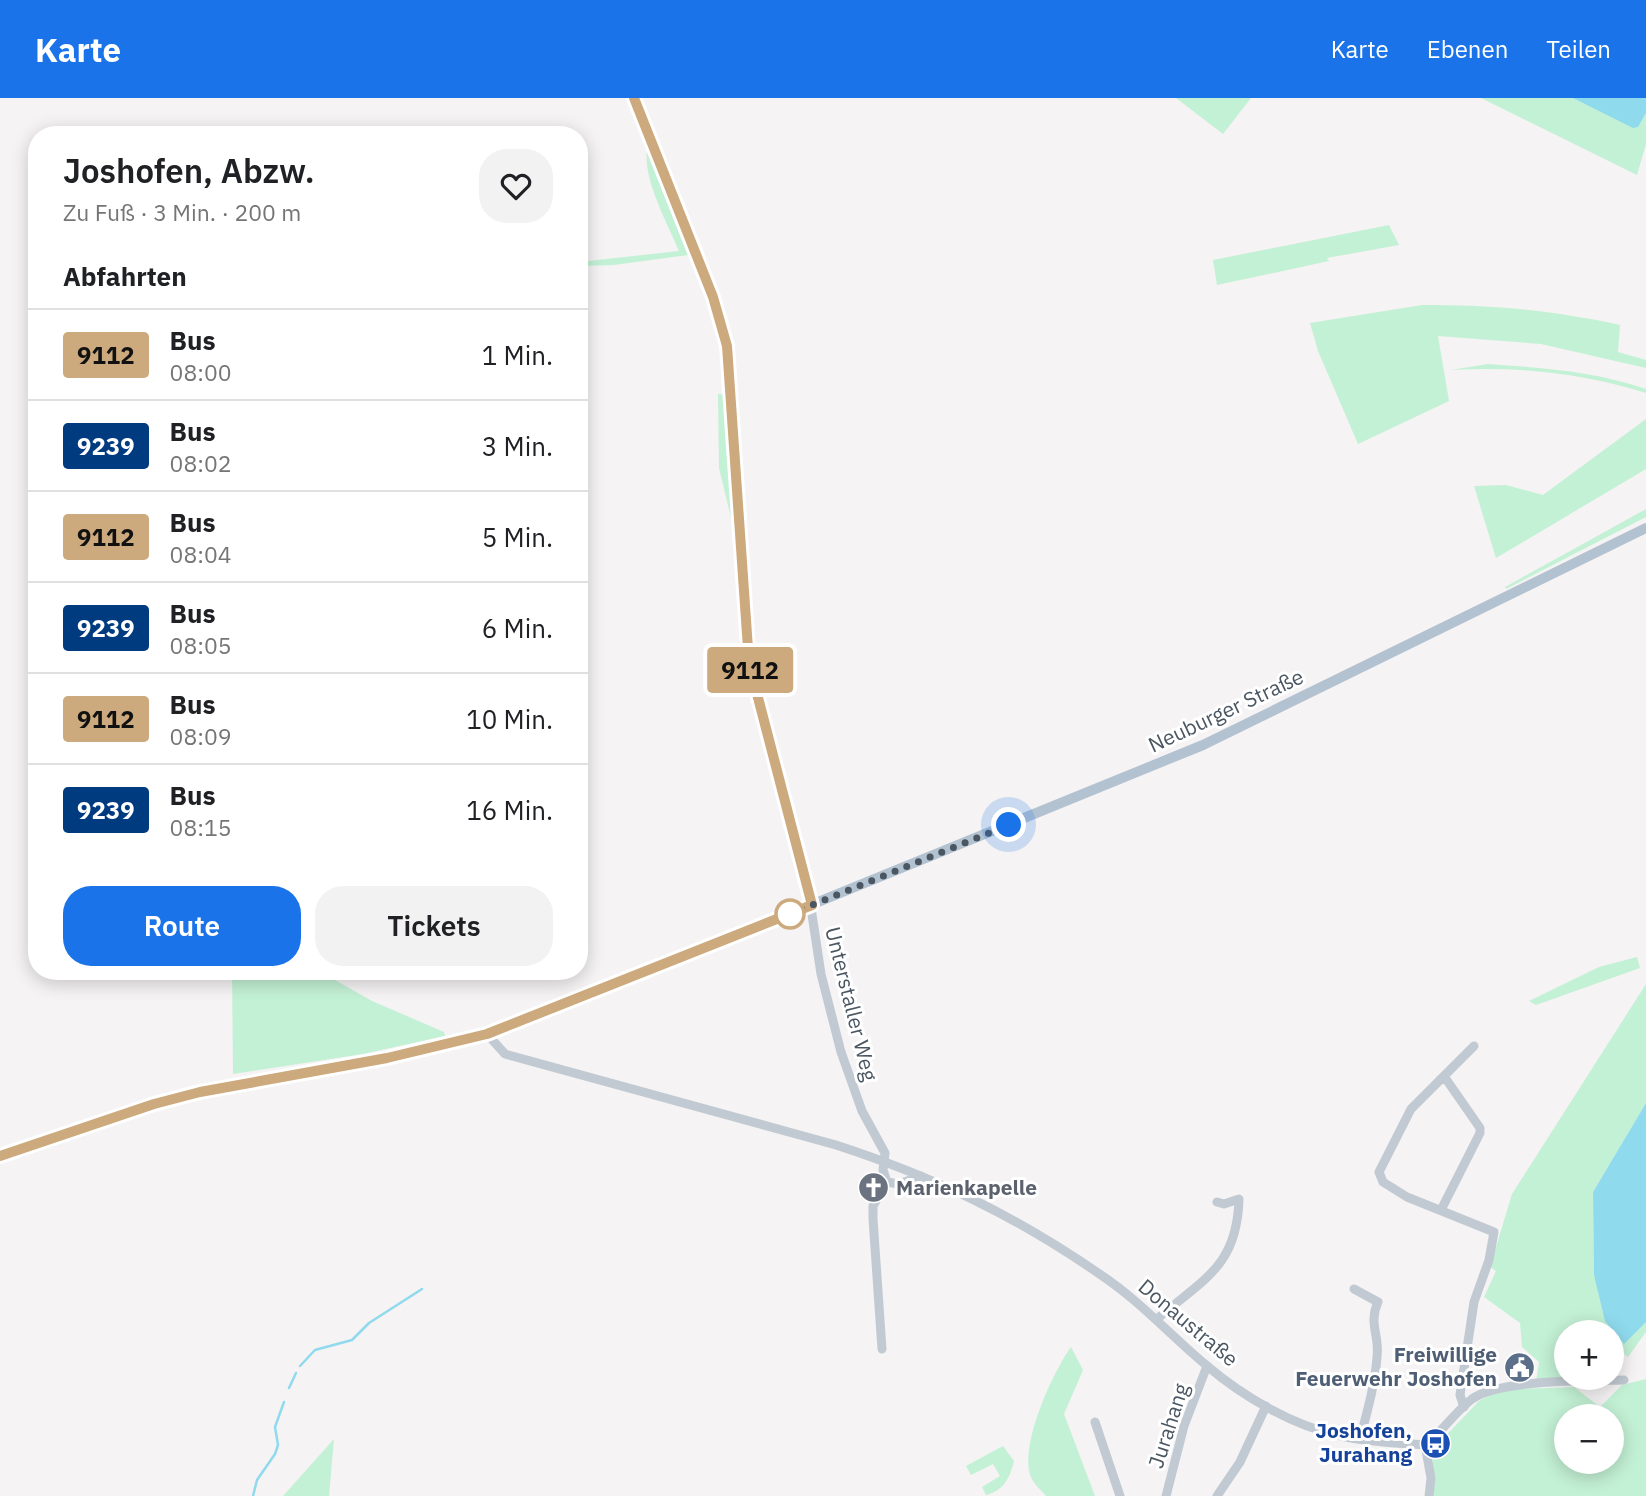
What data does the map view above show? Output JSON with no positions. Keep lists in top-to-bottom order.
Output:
{
  "streets": {
    "main road": ["Neuburger Straße"],
    "street": ["Unterstaller Weg", "Donaustraße", "Jurahang"]
  },
  "crossings": [
    ["Neuburger Straße", "Unterstaller Weg"],
    ["Donaustraße", "Jurahang"]
  ],
  "places": {
    "church": ["Marienkapelle"],
    "public building": ["Freiwillige Feuerwehr Joshofen"],
    "bus stop": ["Joshofen, Jurahang"]
  },
  "lines": ["bus line 9112"],
  "page": {
    "header": "Karte",
    "nav": ["Karte", "Ebenen", "Teilen"],
    "on_map": "9112",
    "heading": [
      ["Joshofen, Abzw.", "Zu Fuß · 3 Min. · 200 m"],
      "Abfahrten"
    ],
    "list": [
      {
        "mark": "9112",
        "name": "Bus",
        "note": "08:00",
        "value": "1 Min."
      },
      {
        "mark": "9239",
        "name": "Bus",
        "note": "08:02",
        "value": "3 Min."
      },
      {
        "mark": "9112",
        "name": "Bus",
        "note": "08:04",
        "value": "5 Min."
      },
      {
        "mark": "9239",
        "name": "Bus",
        "note": "08:05",
        "value": "6 Min."
      },
      {
        "mark": "9112",
        "name": "Bus",
        "note": "08:09",
        "value": "10 Min."
      },
      {
        "mark": "9239",
        "name": "Bus",
        "note": "08:15",
        "value": "16 Min."
      }
    ],
    "buttons": ["Route", "Tickets"],
    "map_buttons": ["+", "−"]
  }
}
